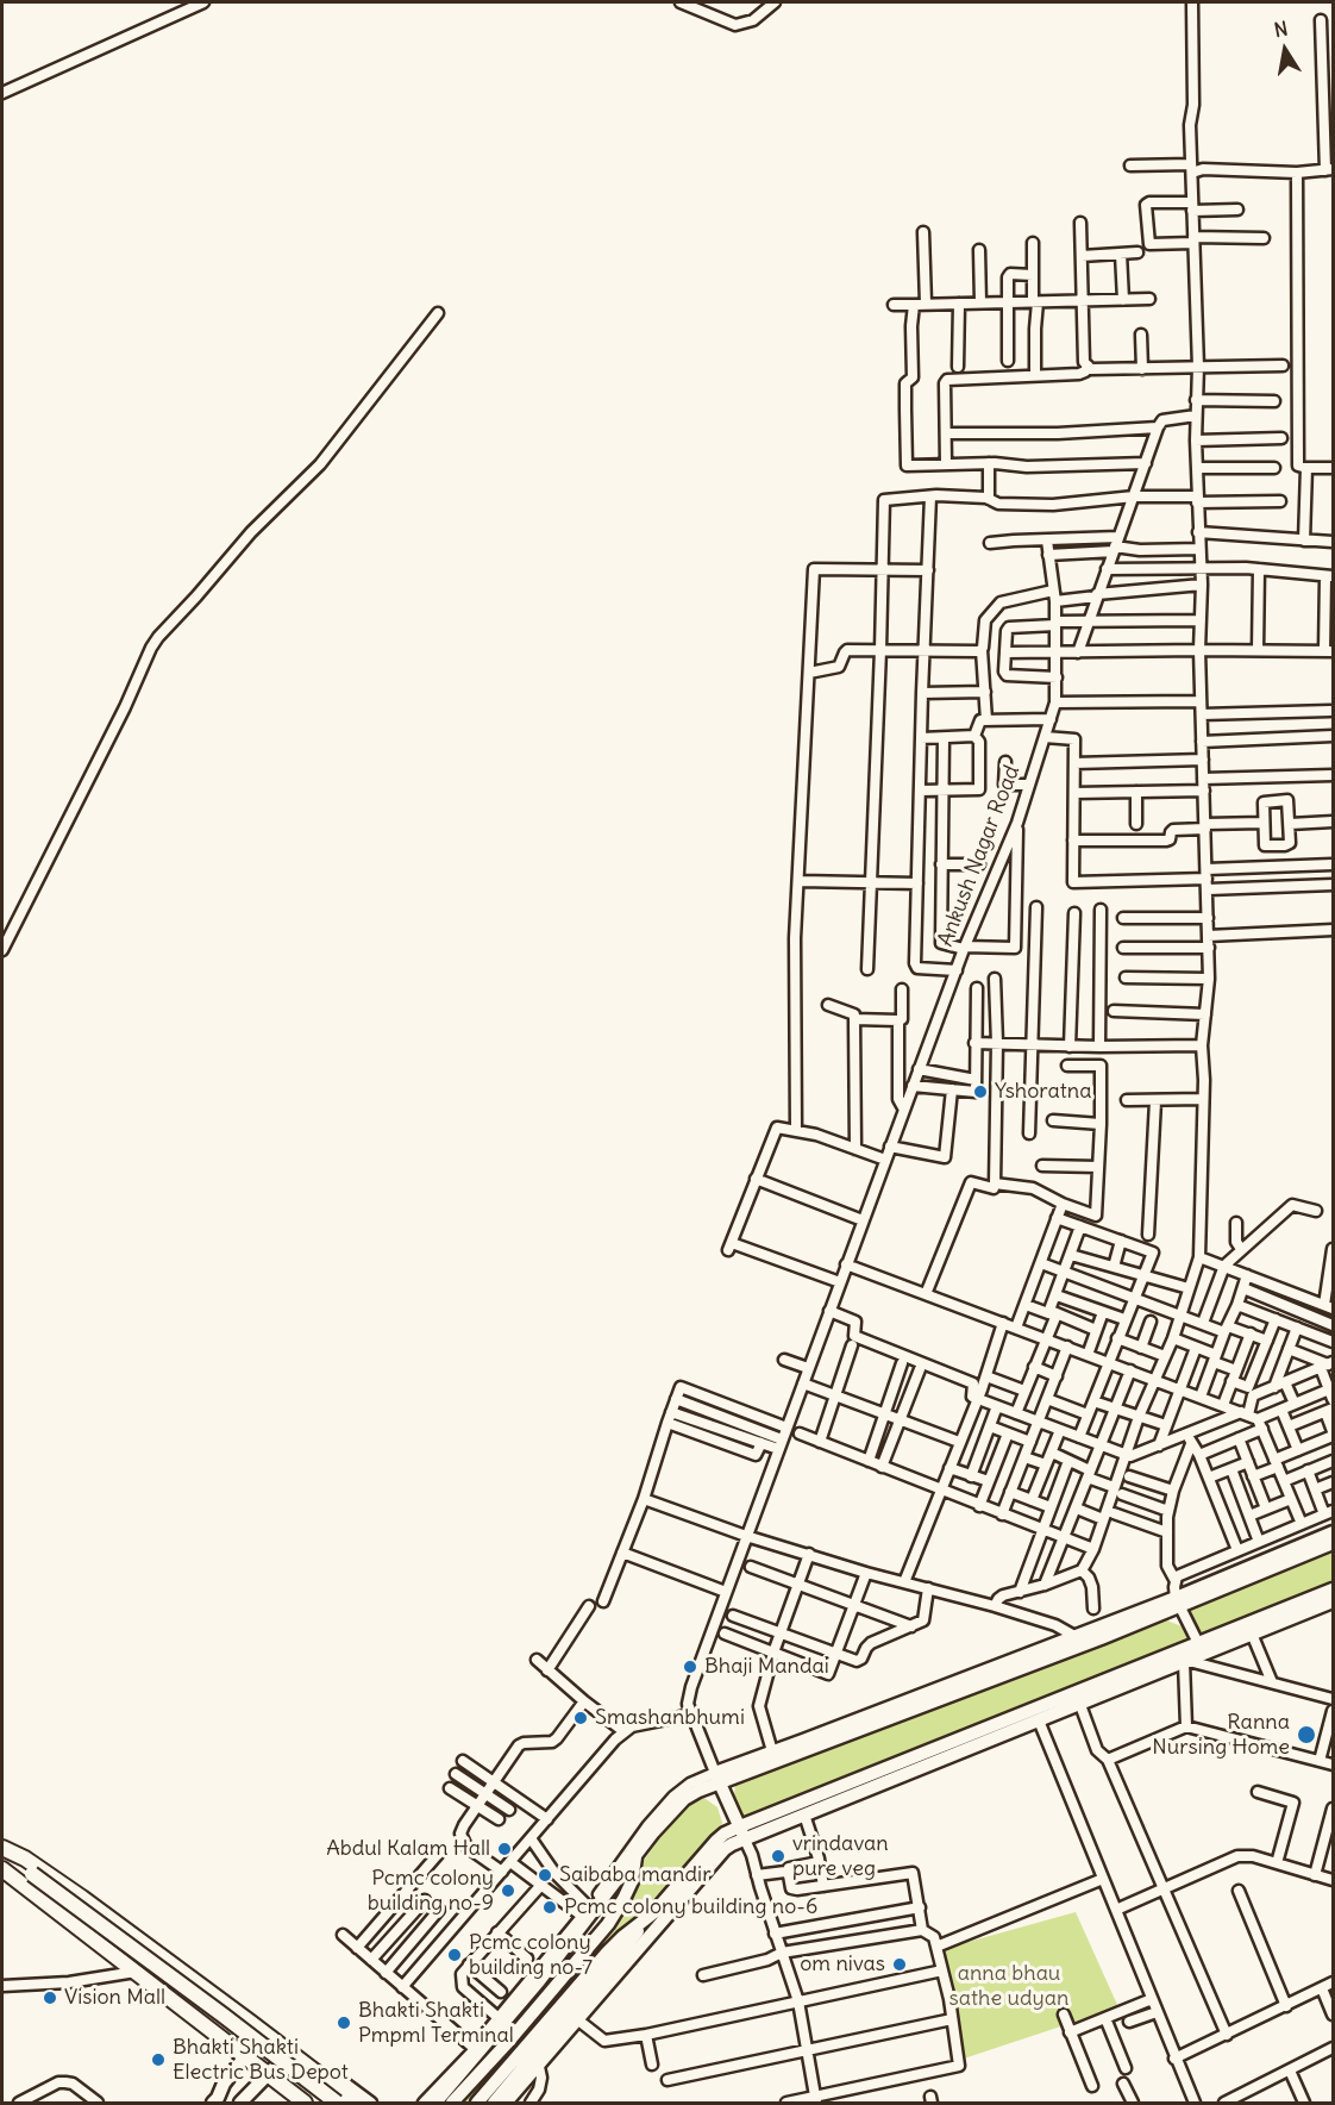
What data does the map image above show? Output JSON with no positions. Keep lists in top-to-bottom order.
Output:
{
  "streets": {
    "street": ["Ankush Nagar Road"]
  },
  "parks": ["anna bhau sathe udyan"],
  "places": [
    "Yshoratna",
    "Bhaji Mandai",
    "Smashanbhumi",
    "Ranna Nursing Home",
    "Abdul Kalam Hall",
    "vrindavan pure veg",
    "Saibaba mandir",
    "Pcmc colony building no-9",
    "Pcmc colony building no-6",
    "Pcmc colony building no-7",
    "om nivas",
    "Vision Mall",
    "Bhakti Shakti Pmpml Terminal",
    "Bhakti Shakti Electric Bus Depot"
  ],
  "north": "top"
}
